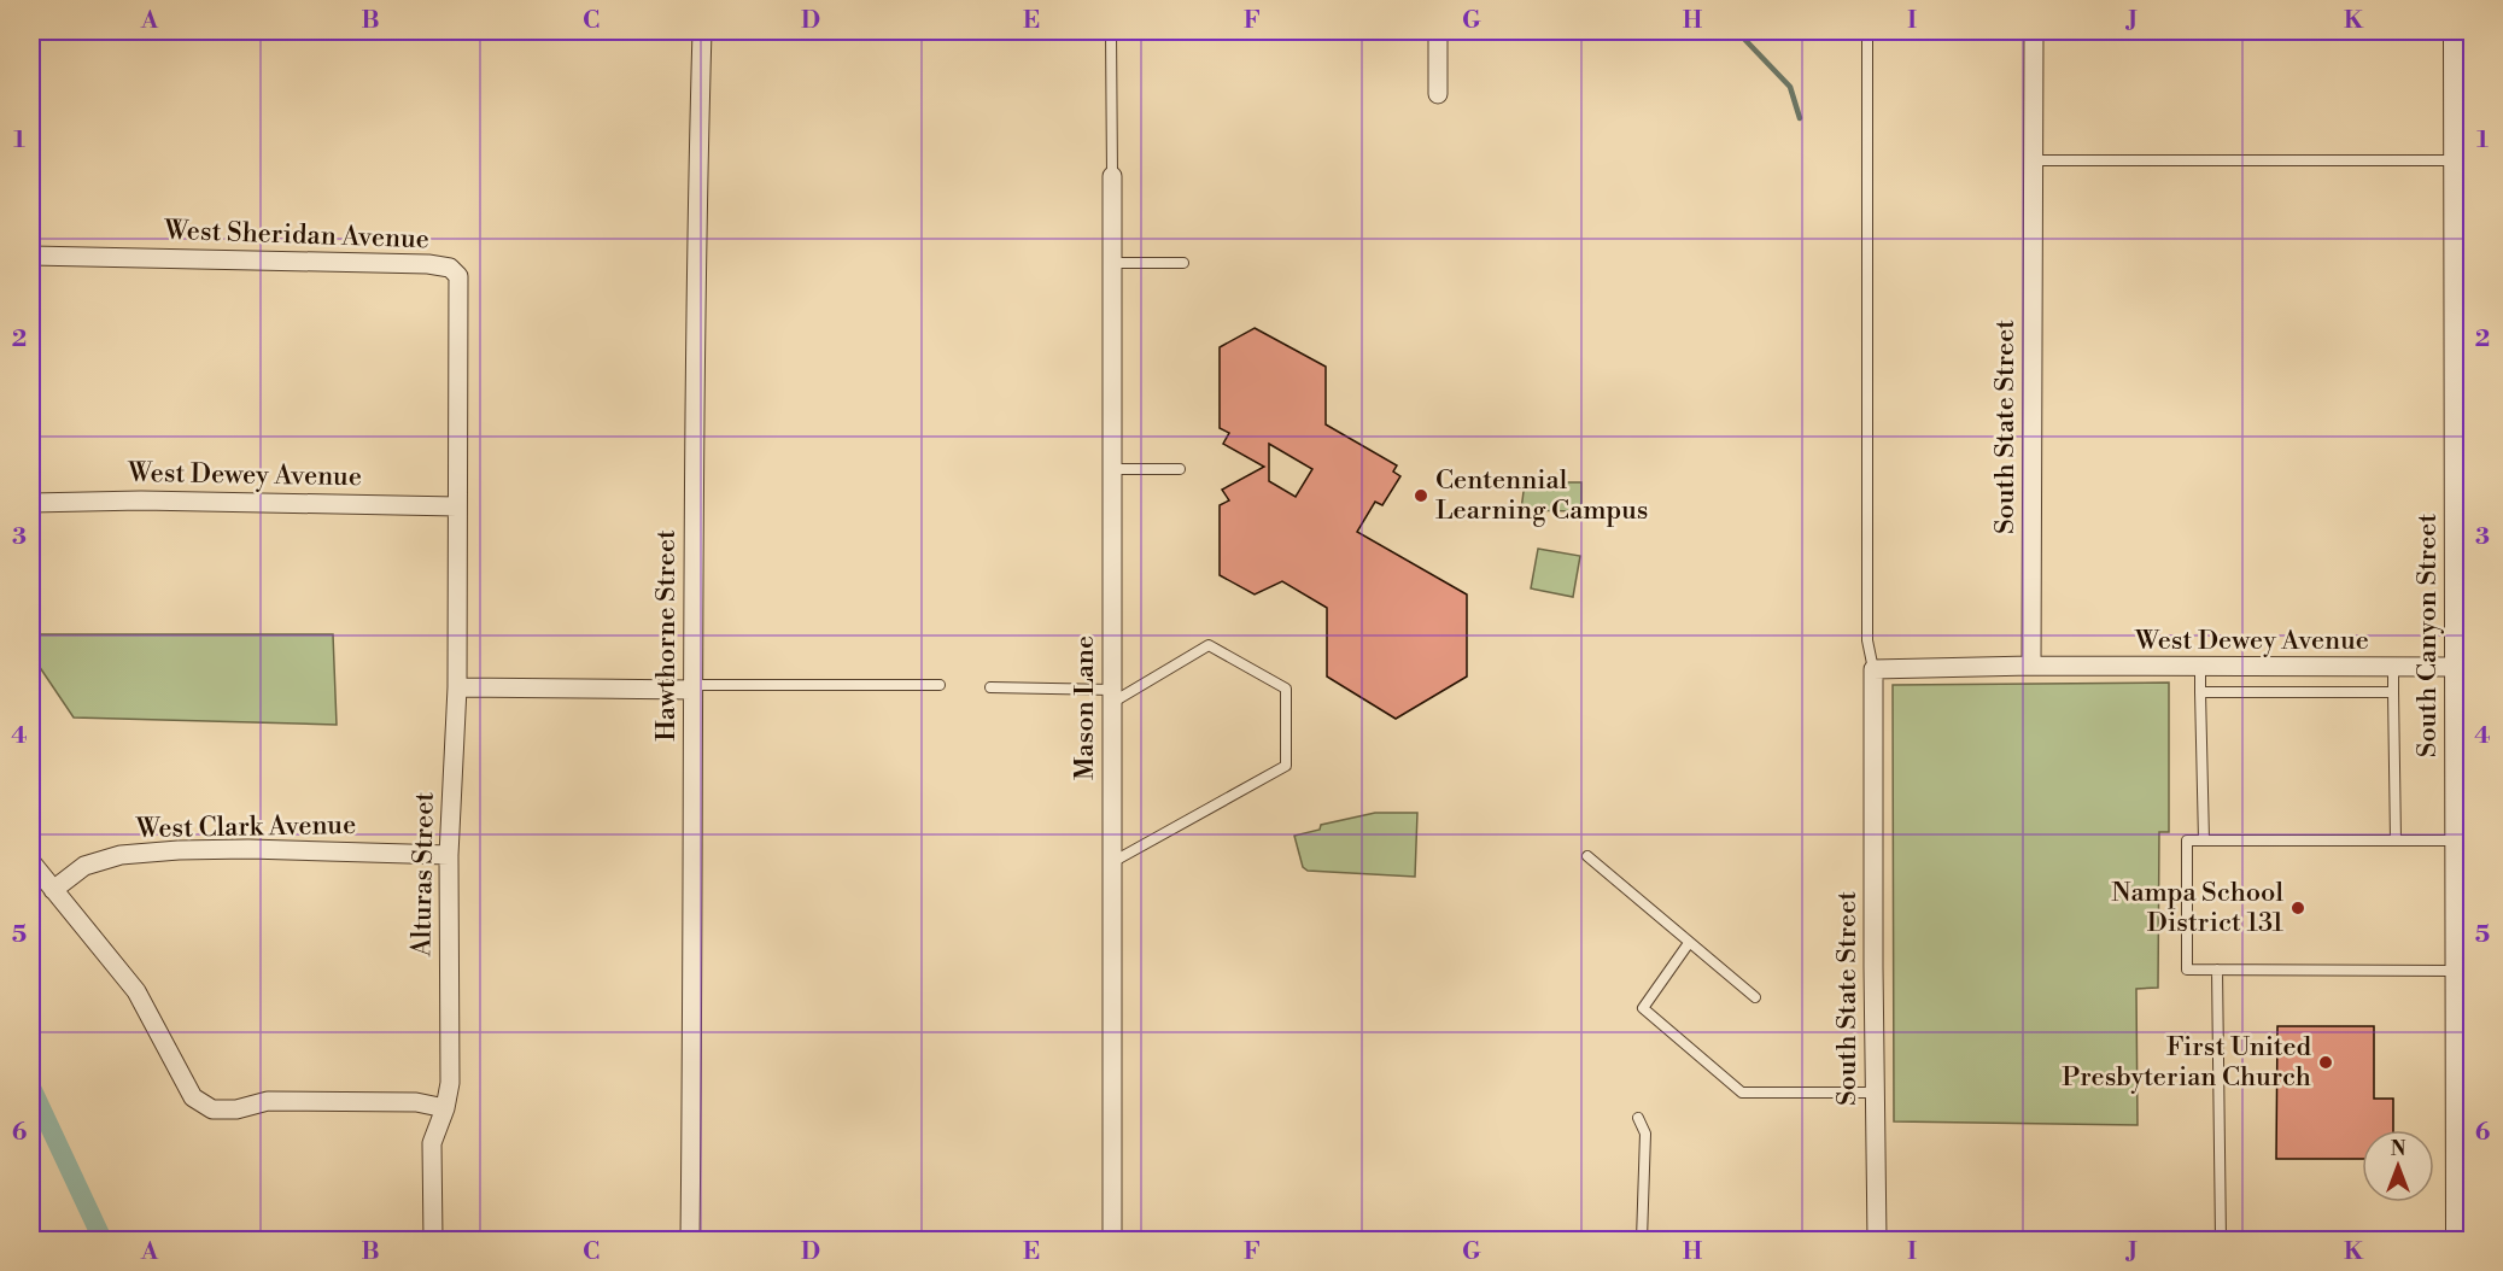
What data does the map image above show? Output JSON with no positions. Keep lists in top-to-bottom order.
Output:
{
  "streets": {
    "street": [
      "West Sheridan Avenue",
      "South State Street",
      "West Dewey Avenue",
      "Hawthorne Street",
      "South Canyon Street",
      "Mason Lane",
      "West Clark Avenue",
      "Alturas Street"
    ]
  },
  "crossings": [
    ["West Sheridan Avenue", "West Dewey Avenue"],
    ["West Sheridan Avenue", "Alturas Street"],
    ["South State Street", "West Dewey Avenue"],
    ["West Dewey Avenue", "South Canyon Street"],
    ["West Dewey Avenue", "Alturas Street"],
    ["West Clark Avenue", "Alturas Street"]
  ],
  "places": ["Centennial Learning Campus", "Nampa School District 131", "First United Presbyterian Church"],
  "north": "top",
  "grid": {
    "columns": [
      "A",
      "B",
      "C",
      "D",
      "E",
      "F",
      "G",
      "H",
      "I",
      "J",
      "K"
    ],
    "rows": [
      "1",
      "2",
      "3",
      "4",
      "5",
      "6"
    ]
  }
}
